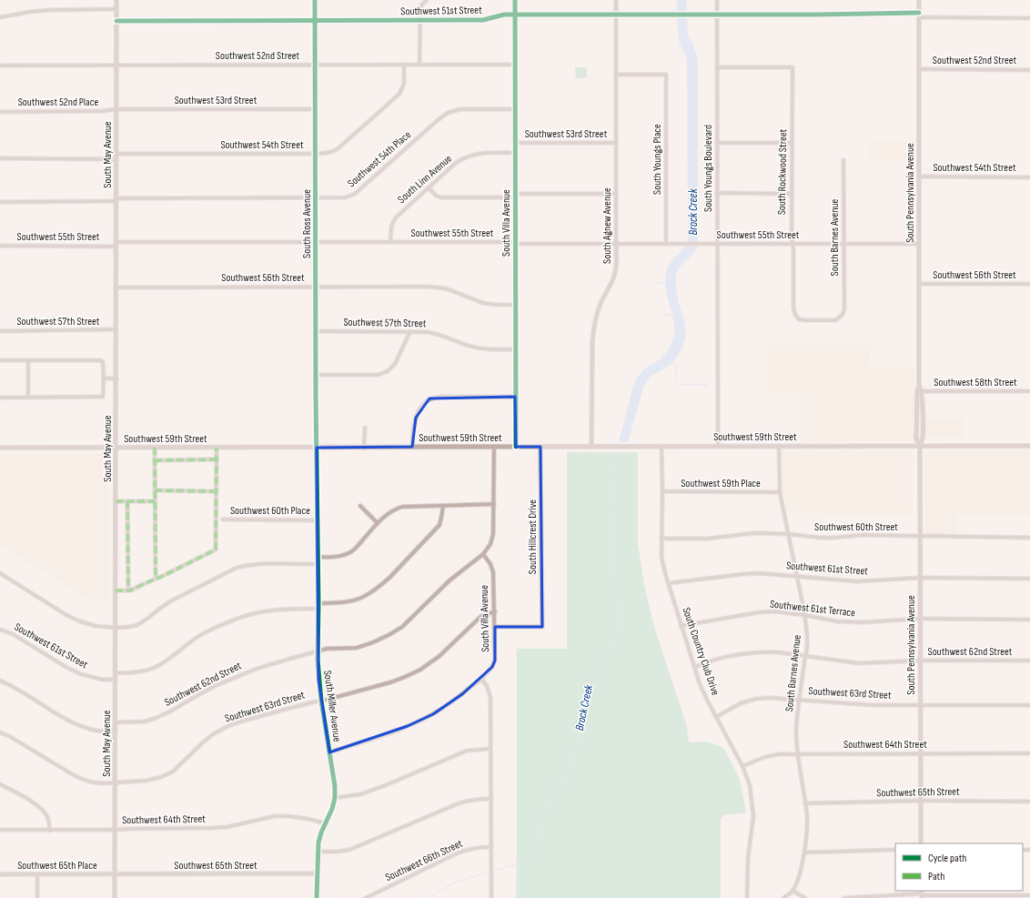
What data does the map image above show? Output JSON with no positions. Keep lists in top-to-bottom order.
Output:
{
  "streets": {
    "main road": ["South May Avenue", "South Pennsylvania Avenue", "Southwest 59th Street"],
    "street": [
      "Southwest 51st Street",
      "Southwest 52nd Street",
      "Southwest 53rd Street",
      "Southwest 52nd Place",
      "Southwest 54th Street",
      "Southwest 54th Place",
      "South Youngs Place",
      "South Youngs Boulevard",
      "South Rockwood Street",
      "South Linn Avenue",
      "South Villa Avenue",
      "South Ross Avenue",
      "South Agnew Avenue",
      "Southwest 55th Street",
      "South Barnes Avenue",
      "Southwest 56th Street",
      "Southwest 57th Street",
      "Southwest 58th Street",
      "Southwest 59th Place",
      "Southwest 60th Place",
      "Southwest 60th Street",
      "South Hillcrest Drive",
      "Southwest 61st Street",
      "Southwest 61st Terrace",
      "South Country Club Drive",
      "Southwest 62nd Street",
      "Southwest 63rd Street",
      "South Miller Avenue",
      "Southwest 64th Street",
      "Southwest 65th Street",
      "Southwest 66th Street",
      "Southwest 65th Place"
    ]
  },
  "crossings": [
    ["Southwest 51st Street", "South May Avenue"],
    ["Southwest 51st Street", "South Youngs Boulevard"],
    ["Southwest 51st Street", "South Pennsylvania Avenue"],
    ["Southwest 51st Street", "South Villa Avenue"],
    ["Southwest 51st Street", "South Ross Avenue"],
    ["Southwest 51st Street", "South Agnew Avenue"],
    ["Southwest 52nd Street", "Southwest 54th Street"],
    ["Southwest 52nd Street", "South May Avenue"],
    ["Southwest 52nd Street", "South Pennsylvania Avenue"],
    ["Southwest 52nd Street", "South Villa Avenue"],
    ["Southwest 52nd Street", "South Ross Avenue"],
    ["Southwest 53rd Street", "Southwest 52nd Place"],
    ["Southwest 53rd Street", "South May Avenue"],
    ["Southwest 53rd Street", "South Villa Avenue"],
    ["Southwest 53rd Street", "South Ross Avenue"],
    ["Southwest 53rd Street", "South Agnew Avenue"],
    ["Southwest 52nd Place", "South May Avenue"],
    ["Southwest 54th Street", "South May Avenue"],
    ["Southwest 54th Street", "South Pennsylvania Avenue"],
    ["Southwest 54th Street", "South Ross Avenue"],
    ["South May Avenue", "Southwest 54th Place"],
    ["South May Avenue", "Southwest 55th Street"],
    ["South May Avenue", "Southwest 56th Street"],
    ["South May Avenue", "Southwest 57th Street"],
    ["South May Avenue", "Southwest 59th Street"],
    ["South May Avenue", "Southwest 61st Street"],
    ["South May Avenue", "Southwest 62nd Street"],
    ["South May Avenue", "Southwest 63rd Street"],
    ["South May Avenue", "Southwest 64th Street"],
    ["South May Avenue", "Southwest 65th Street"],
    ["South May Avenue", "Southwest 65th Place"],
    ["Southwest 54th Place", "South Villa Avenue"],
    ["Southwest 54th Place", "South Ross Avenue"],
    ["South Youngs Place", "South Agnew Avenue"],
    ["South Youngs Place", "Southwest 55th Street"],
    ["South Youngs Boulevard", "South Rockwood Street"],
    ["South Youngs Boulevard", "Southwest 55th Street"],
    ["South Youngs Boulevard", "Southwest 59th Street"],
    ["South Rockwood Street", "Southwest 55th Street"],
    ["South Rockwood Street", "South Barnes Avenue"],
    ["South Linn Avenue", "South Villa Avenue"],
    ["South Linn Avenue", "Southwest 55th Street"],
    ["South Pennsylvania Avenue", "Southwest 55th Street"],
    ["South Pennsylvania Avenue", "Southwest 56th Street"],
    ["South Pennsylvania Avenue", "Southwest 58th Street"],
    ["South Pennsylvania Avenue", "Southwest 59th Street"],
    ["South Pennsylvania Avenue", "Southwest 60th Street"],
    ["South Pennsylvania Avenue", "Southwest 61st Street"],
    ["South Pennsylvania Avenue", "Southwest 61st Terrace"],
    ["South Pennsylvania Avenue", "Southwest 62nd Street"],
    ["South Pennsylvania Avenue", "Southwest 63rd Street"],
    ["South Pennsylvania Avenue", "Southwest 64th Street"],
    ["South Pennsylvania Avenue", "Southwest 65th Street"],
    ["South Villa Avenue", "Southwest 55th Street"],
    ["South Villa Avenue", "Southwest 56th Street"],
    ["South Villa Avenue", "Southwest 57th Street"],
    ["South Villa Avenue", "Southwest 59th Street"],
    ["South Villa Avenue", "South Hillcrest Drive"],
    ["South Villa Avenue", "Southwest 62nd Street"],
    ["South Villa Avenue", "Southwest 63rd Street"],
    ["South Villa Avenue", "South Miller Avenue"],
    ["South Ross Avenue", "Southwest 55th Street"],
    ["South Ross Avenue", "Southwest 56th Street"],
    ["South Ross Avenue", "Southwest 57th Street"],
    ["South Ross Avenue", "Southwest 59th Street"],
    ["South Ross Avenue", "South Miller Avenue"],
    ["South Agnew Avenue", "Southwest 55th Street"],
    ["South Agnew Avenue", "Southwest 59th Street"],
    ["Southwest 55th Street", "South Barnes Avenue"],
    ["South Barnes Avenue", "Southwest 59th Street"],
    ["South Barnes Avenue", "Southwest 59th Place"],
    ["South Barnes Avenue", "Southwest 60th Street"],
    ["South Barnes Avenue", "Southwest 61st Street"],
    ["South Barnes Avenue", "Southwest 61st Terrace"],
    ["South Barnes Avenue", "Southwest 62nd Street"],
    ["South Barnes Avenue", "Southwest 63rd Street"],
    ["South Barnes Avenue", "Southwest 64th Street"],
    ["South Barnes Avenue", "Southwest 65th Street"],
    ["Southwest 59th Street", "South Hillcrest Drive"],
    ["Southwest 59th Street", "South Country Club Drive"],
    ["Southwest 59th Street", "South Miller Avenue"],
    ["Southwest 59th Place", "South Country Club Drive"],
    ["Southwest 60th Place", "South Miller Avenue"],
    ["Southwest 60th Street", "South Country Club Drive"],
    ["Southwest 61st Street", "South Country Club Drive"],
    ["Southwest 61st Terrace", "South Country Club Drive"],
    ["South Country Club Drive", "Southwest 62nd Street"],
    ["South Country Club Drive", "Southwest 63rd Street"],
    ["South Country Club Drive", "Southwest 64th Street"],
    ["Southwest 62nd Street", "South Miller Avenue"],
    ["Southwest 63rd Street", "South Miller Avenue"],
    ["South Miller Avenue", "Southwest 64th Street"],
    ["South Miller Avenue", "Southwest 65th Street"],
    ["Southwest 65th Street", "Southwest 65th Place"]
  ],
  "water": ["Brock Creek"],
  "legend": ["Cycle path", "Path"]
}
